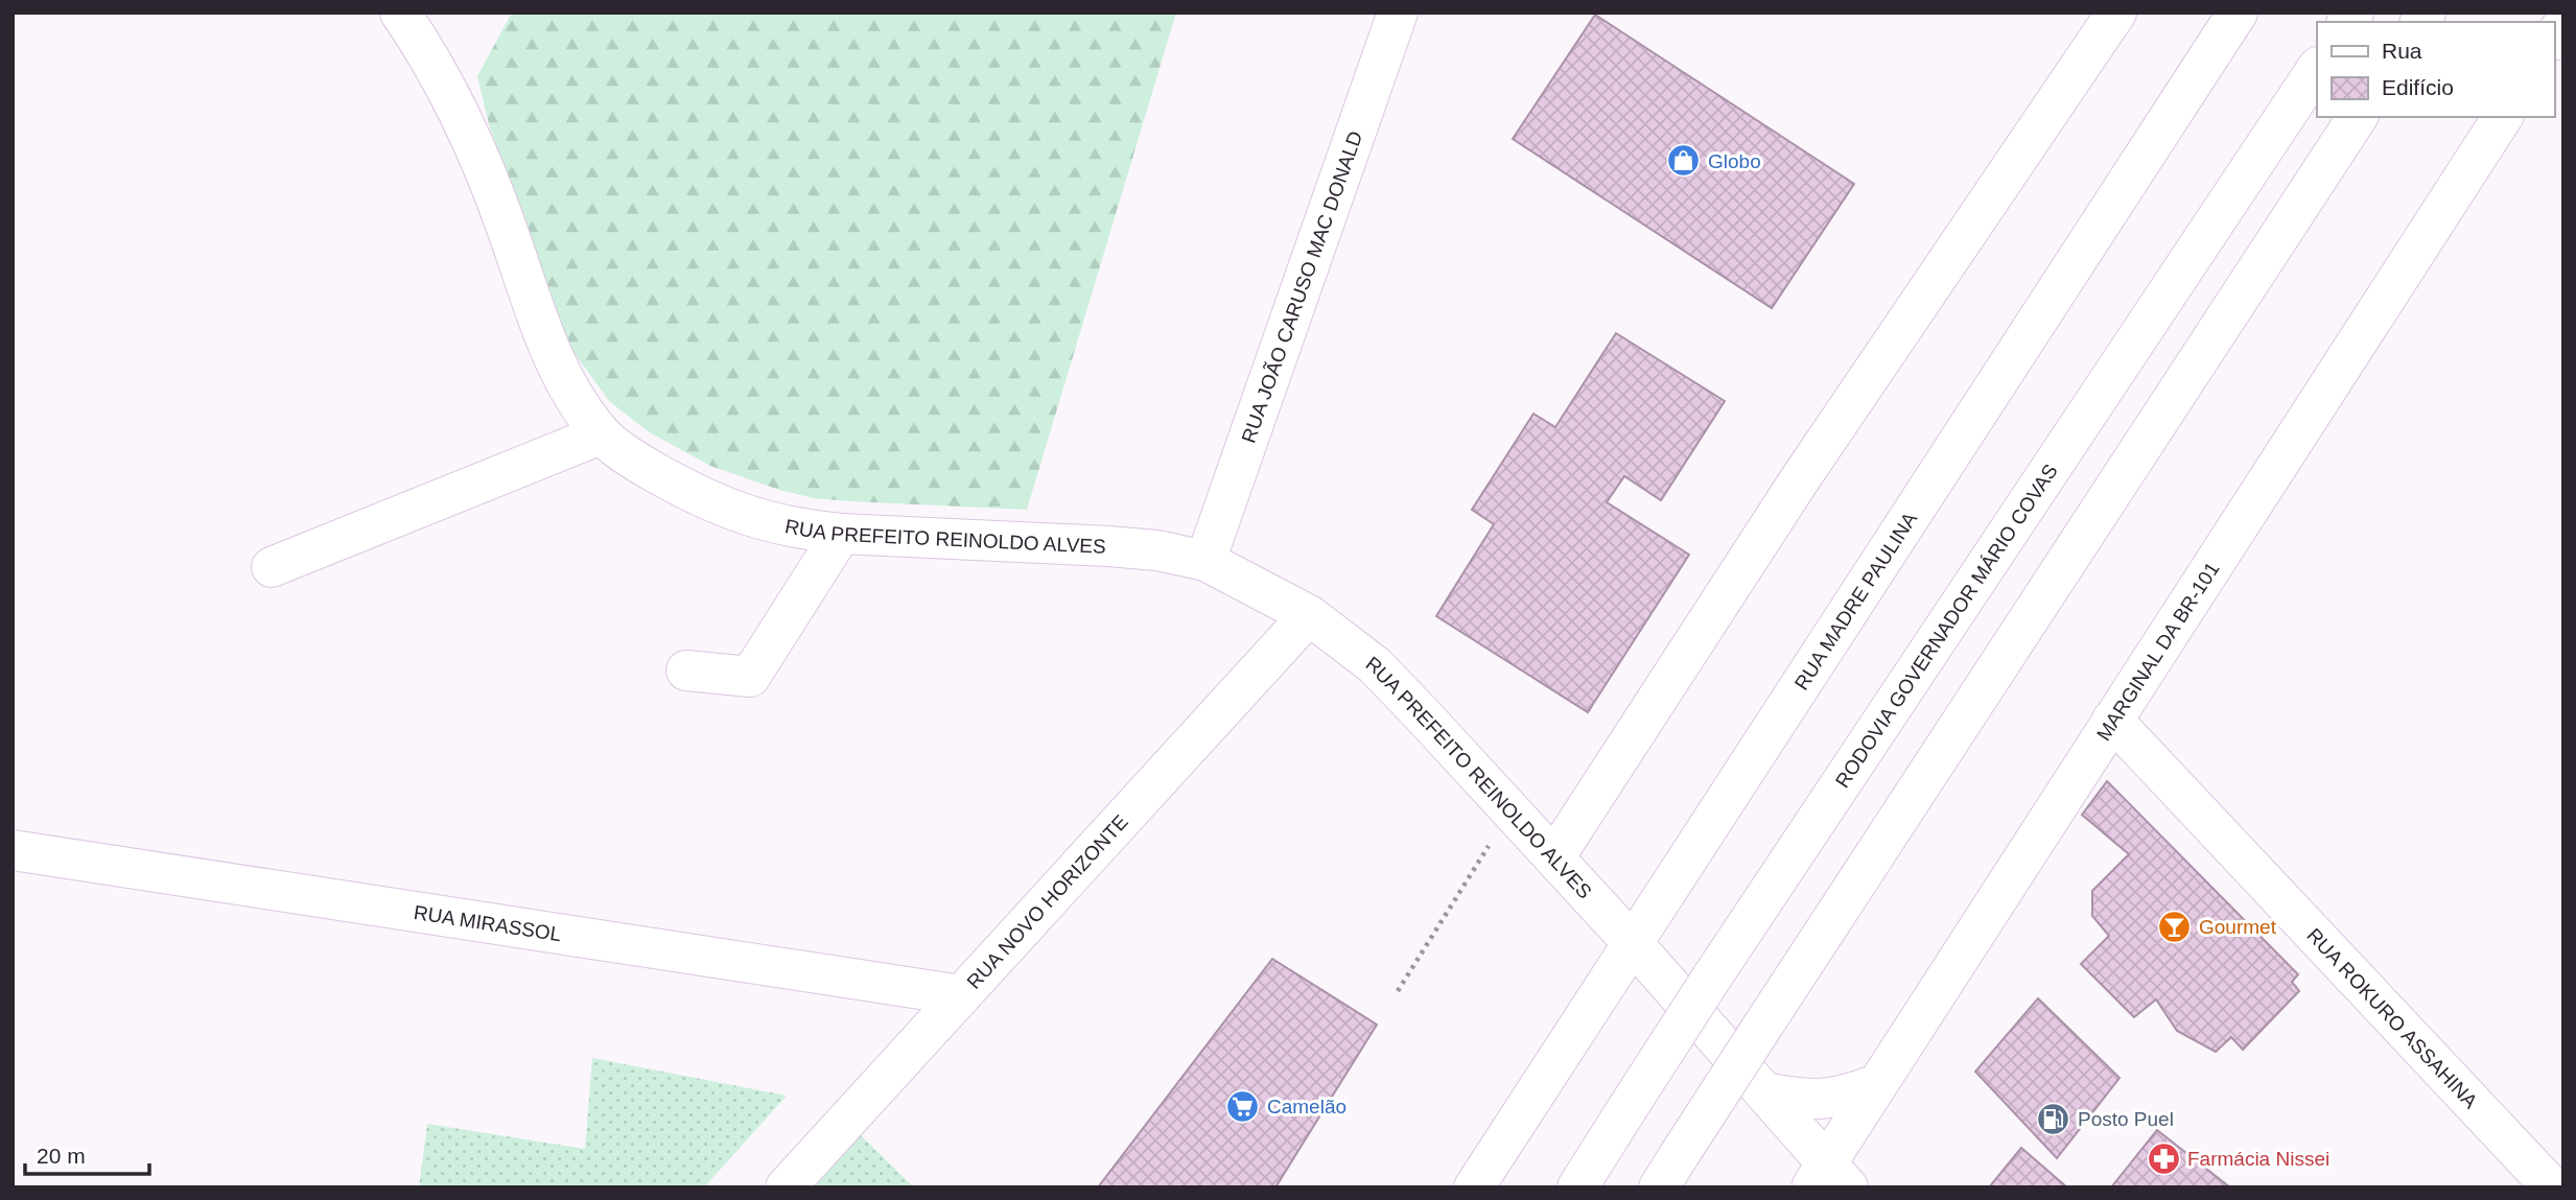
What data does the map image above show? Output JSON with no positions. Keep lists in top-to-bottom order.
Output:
{
  "streets": {
    "main road": [
      "RUA JOÃO CARUSO MAC DONALD",
      "RUA PREFEITO REINOLDO ALVES",
      "RUA MADRE PAULINA",
      "RODOVIA GOVERNADOR MÁRIO COVAS",
      "MARGINAL DA BR-101",
      "RUA NOVO HORIZONTE",
      "RUA MIRASSOL",
      "RUA ROKURO ASSAHINA"
    ]
  },
  "crossings": [
    ["RUA JOÃO CARUSO MAC DONALD", "RUA PREFEITO REINOLDO ALVES"],
    ["RUA PREFEITO REINOLDO ALVES", "RUA MADRE PAULINA"],
    ["RUA PREFEITO REINOLDO ALVES", "MARGINAL DA BR-101"],
    ["RUA PREFEITO REINOLDO ALVES", "RUA NOVO HORIZONTE"],
    ["MARGINAL DA BR-101", "RUA ROKURO ASSAHINA"],
    ["RUA NOVO HORIZONTE", "RUA MIRASSOL"]
  ],
  "places": {
    "shop": ["Globo"],
    "bar": ["Gourmet"],
    "supermarket": ["Camelão"],
    "fuel station": ["Posto Puel"],
    "pharmacy": ["Farmácia Nissei"]
  },
  "legend": ["Rua", "Edifício"],
  "scale_bar": "20 m"
}
